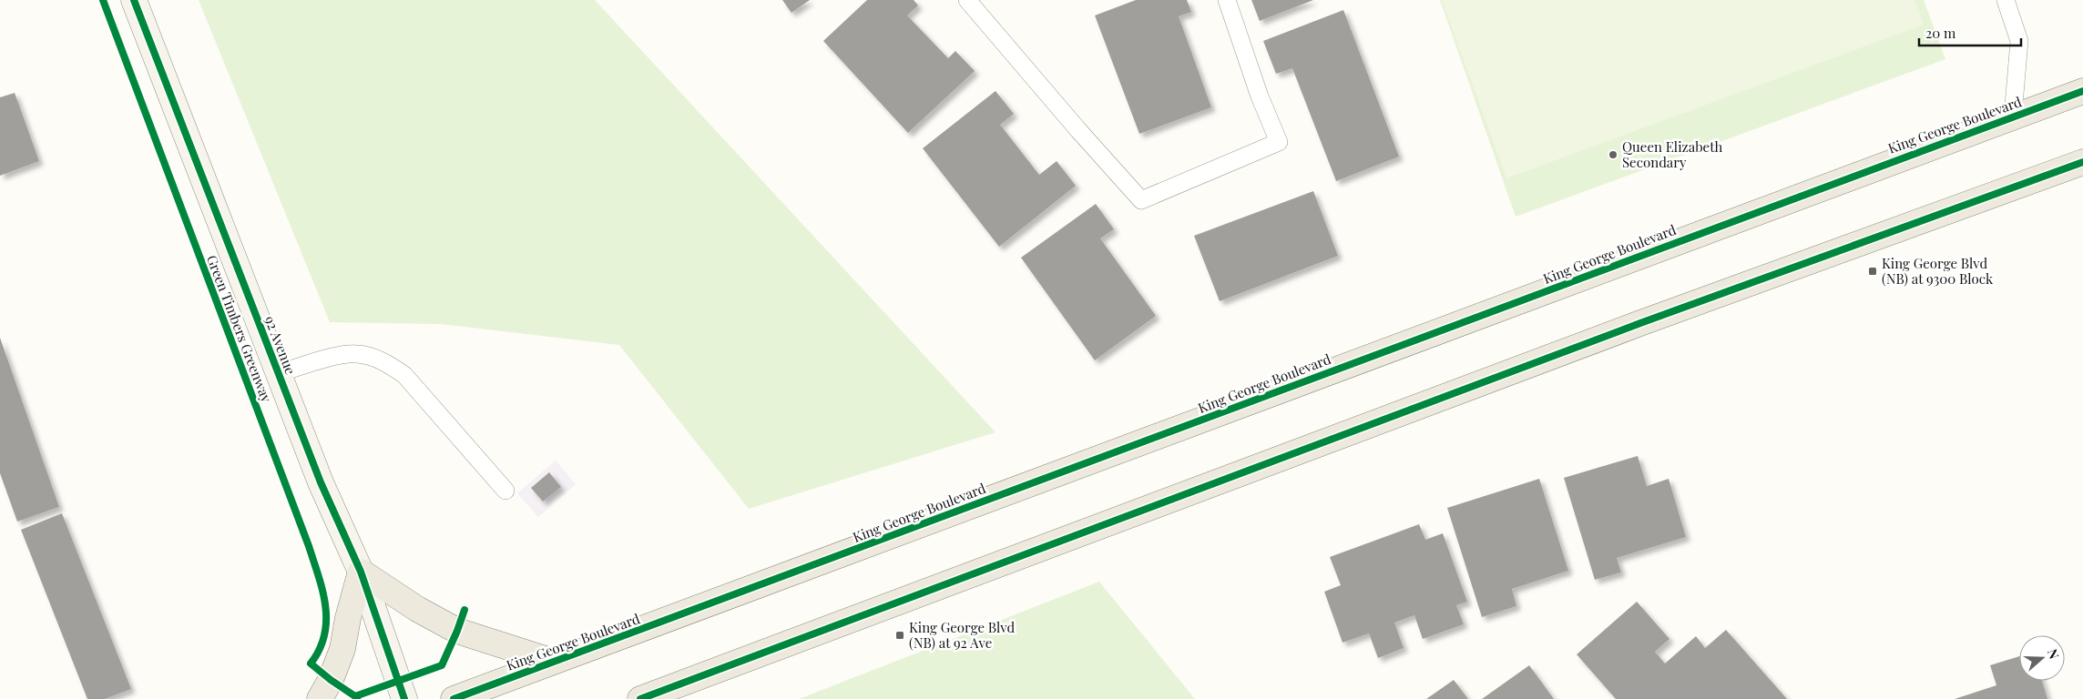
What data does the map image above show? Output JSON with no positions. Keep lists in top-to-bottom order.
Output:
{
  "streets": {
    "main road": ["King George Boulevard", "92 Avenue"],
    "cycle path": ["Green Timbers Greenway"]
  },
  "places": {
    "other": ["Queen Elizabeth Secondary"],
    "transit": ["King George Blvd (NB) at 9300 Block", "King George Blvd (NB) at 92 Ave"]
  },
  "scale_bar": "20 m",
  "north": "right"
}
